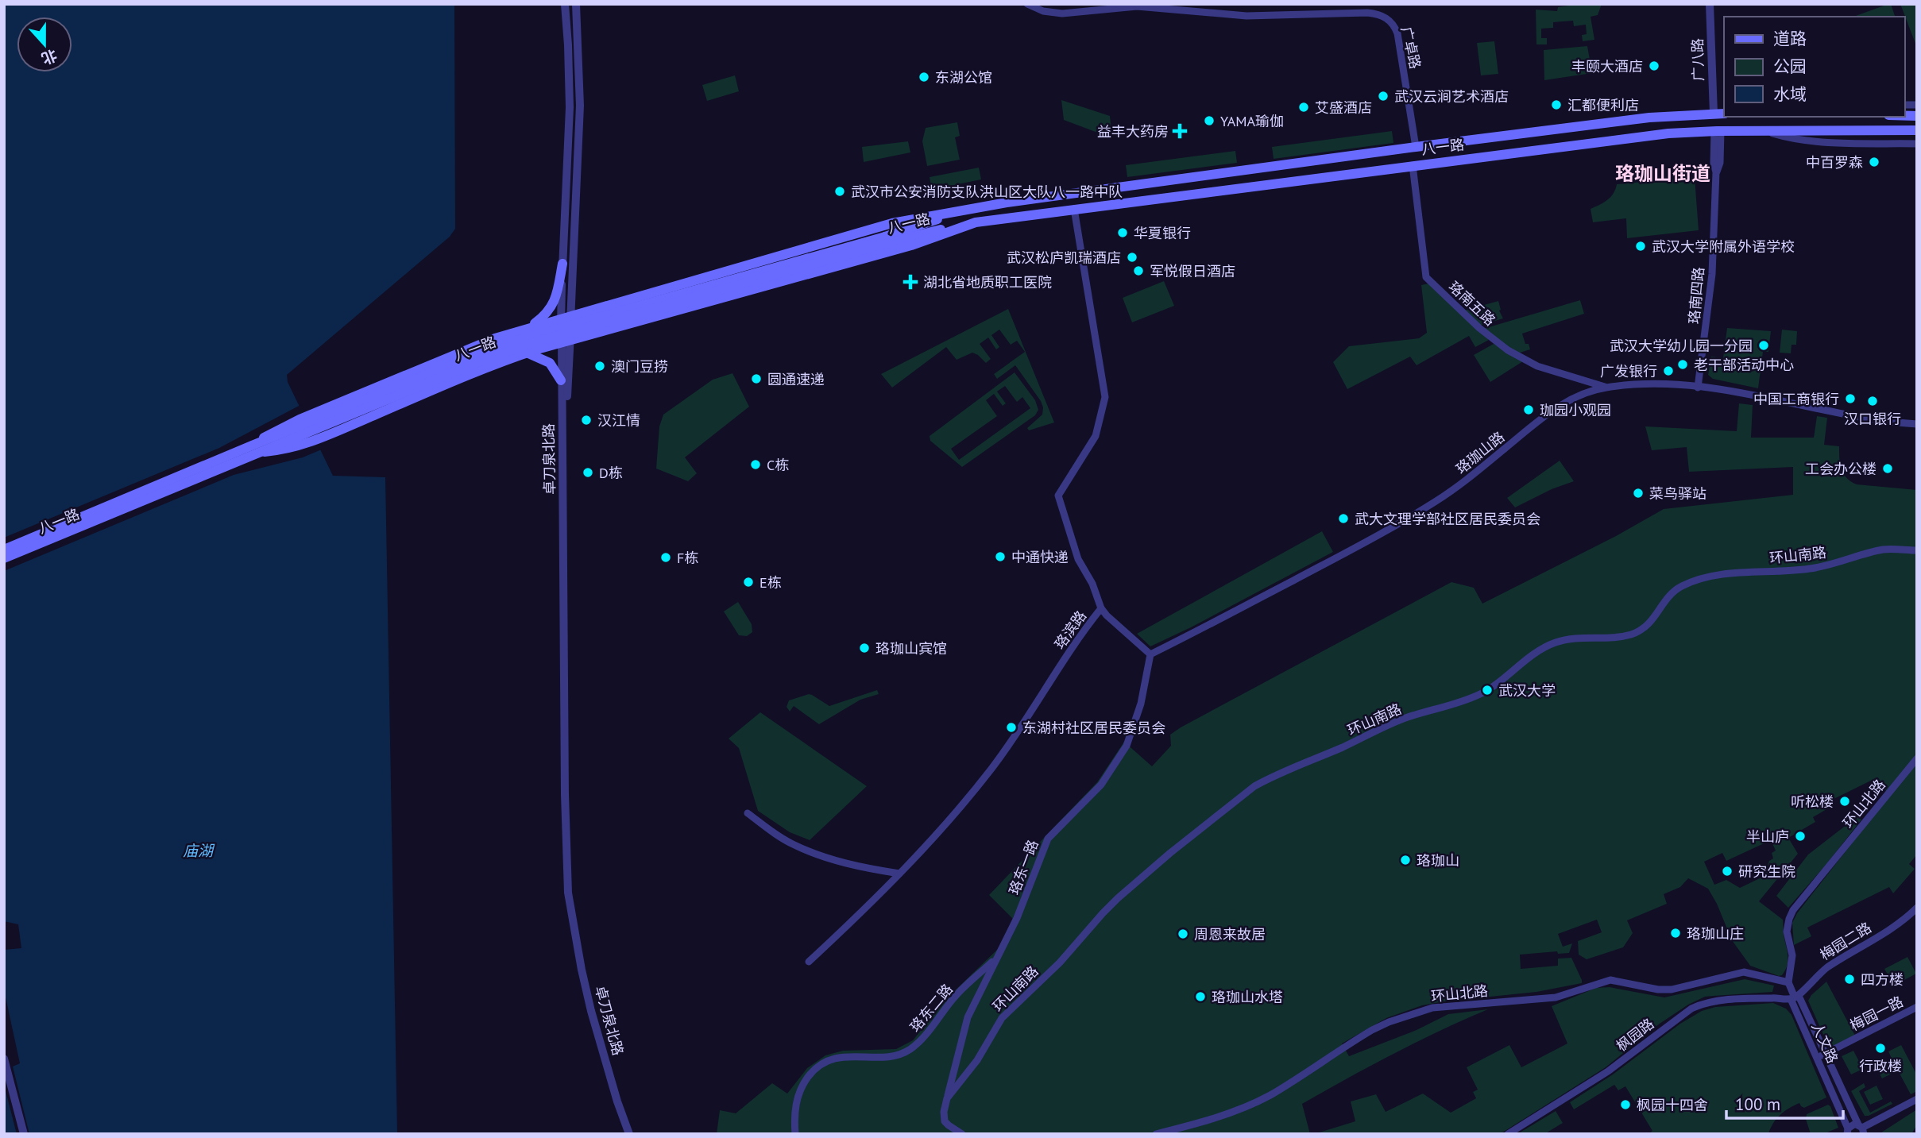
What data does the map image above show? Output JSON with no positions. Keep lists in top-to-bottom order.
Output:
{
  "streets": {
    "main road": ["八一路"],
    "street": [
      "广卓路",
      "广八路",
      "珞南四路",
      "珞南五路",
      "珞珈山路",
      "卓刀泉北路",
      "环山南路",
      "珞滨路",
      "环山北路",
      "珞东一路",
      "梅园二路",
      "珞东二路",
      "梅园一路",
      "枫园路",
      "人文路"
    ]
  },
  "crossings": [
    ["广卓路", "八一路"],
    ["广八路", "八一路"],
    ["八一路", "珞南四路"],
    ["八一路", "珞南五路"],
    ["八一路", "卓刀泉北路"],
    ["八一路", "珞滨路"],
    ["珞南四路", "珞珈山路"],
    ["珞南五路", "珞珈山路"],
    ["珞珈山路", "珞东一路"],
    ["环山南路", "珞东一路"],
    ["环山北路", "梅园二路"],
    ["环山北路", "枫园路"],
    ["环山北路", "人文路"],
    ["珞东一路", "珞东二路"],
    ["梅园二路", "枫园路"],
    ["梅园二路", "人文路"],
    ["梅园一路", "人文路"],
    ["枫园路", "人文路"]
  ],
  "districts": ["珞珈山街道"],
  "water": ["庙湖"],
  "places": {
    "other": [
      "丰颐大酒店",
      "东湖公馆",
      "武汉云涧艺术酒店",
      "汇都便利店",
      "艾盛酒店",
      "YAMA瑜伽",
      "中百罗森",
      "武汉市公安消防支队洪山区大队八一路中队",
      "华夏银行",
      "武汉大学附属外语学校",
      "武汉松庐凯瑞酒店",
      "军悦假日酒店",
      "武汉大学幼儿园一分园",
      "老干部活动中心",
      "澳门豆捞",
      "广发银行",
      "圆通速递",
      "中国工商银行",
      "汉口银行",
      "珈园小观园",
      "汉江情",
      "C栋",
      "工会办公楼",
      "D栋",
      "菜鸟驿站",
      "武大文理学部社区居民委员会",
      "中通快递",
      "F栋",
      "E栋",
      "珞珈山宾馆",
      "武汉大学",
      "东湖村社区居民委员会",
      "听松楼",
      "半山庐",
      "珞珈山",
      "研究生院",
      "珞珈山庄",
      "周恩来故居",
      "四方楼",
      "珞珈山水塔",
      "行政楼",
      "枫园十四舍"
    ],
    "health": ["益丰大药房", "湖北省地质职工医院"]
  },
  "legend": ["道路", "公园", "水域"],
  "scale_bar": "100 m",
  "north": "bottom"
}
